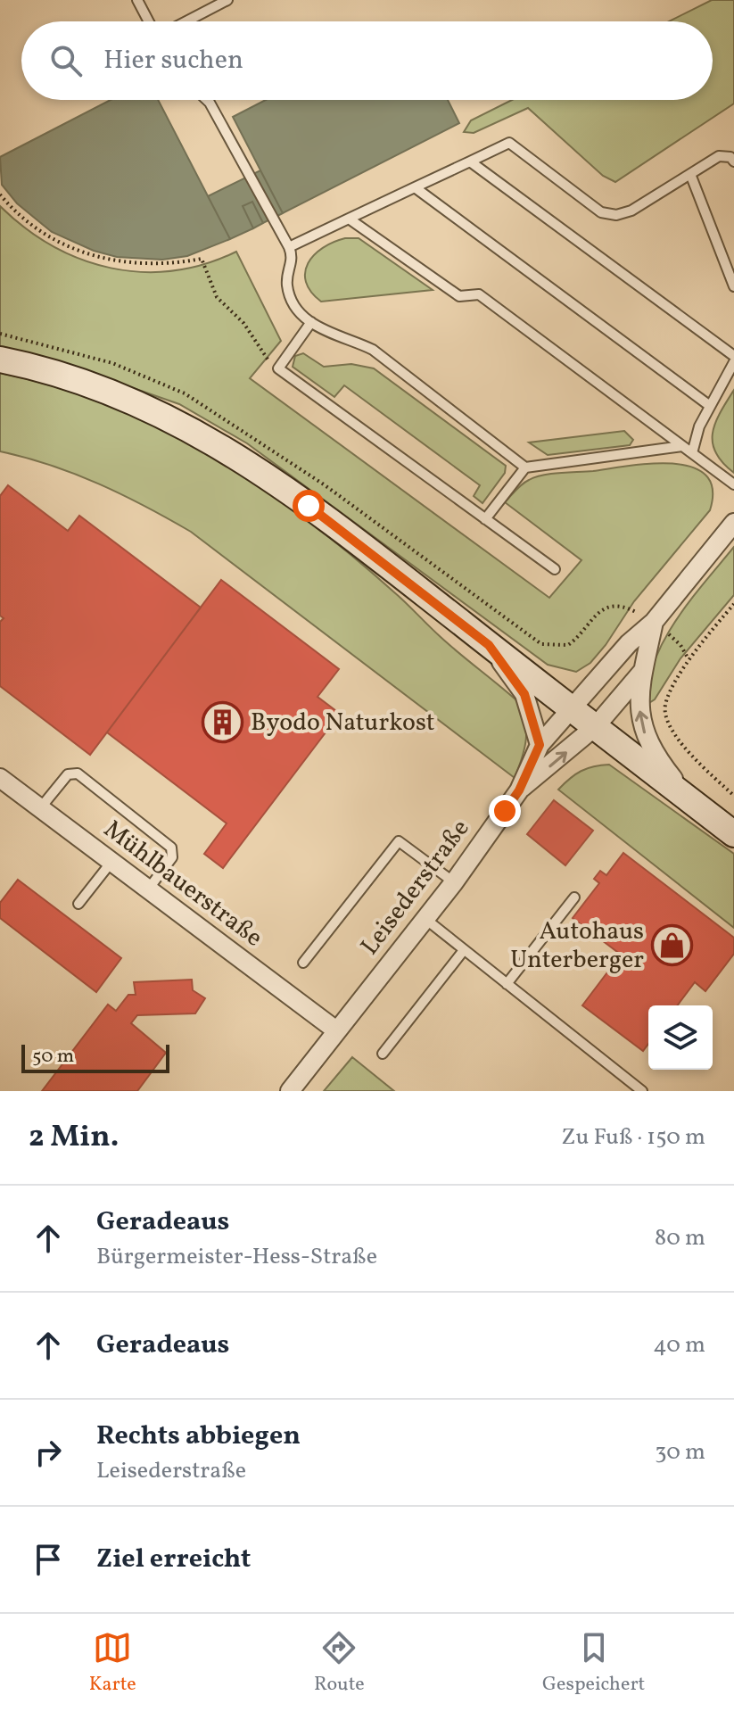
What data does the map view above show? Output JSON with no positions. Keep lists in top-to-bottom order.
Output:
{
  "streets": {
    "street": ["Mühlbauerstraße", "Leisederstraße"]
  },
  "crossings": [
    ["Mühlbauerstraße", "Leisederstraße"]
  ],
  "places": {
    "building": ["Byodo Naturkost"],
    "shop": ["Autohaus Unterberger"]
  },
  "scale_bar": "50 m",
  "page": {
    "search": "Hier suchen",
    "scale": "50 m",
    "heading": ["2 Min.", "Zu Fuß · 150 m"],
    "list": [
      ["Geradeaus", "Bürgermeister-Hess-Straße", "80 m"],
      ["Geradeaus", "40 m"],
      ["Rechts abbiegen", "Leisederstraße", "30 m"],
      "Ziel erreicht"
    ],
    "nav": ["Karte", "Route", "Gespeichert"]
  }
}
